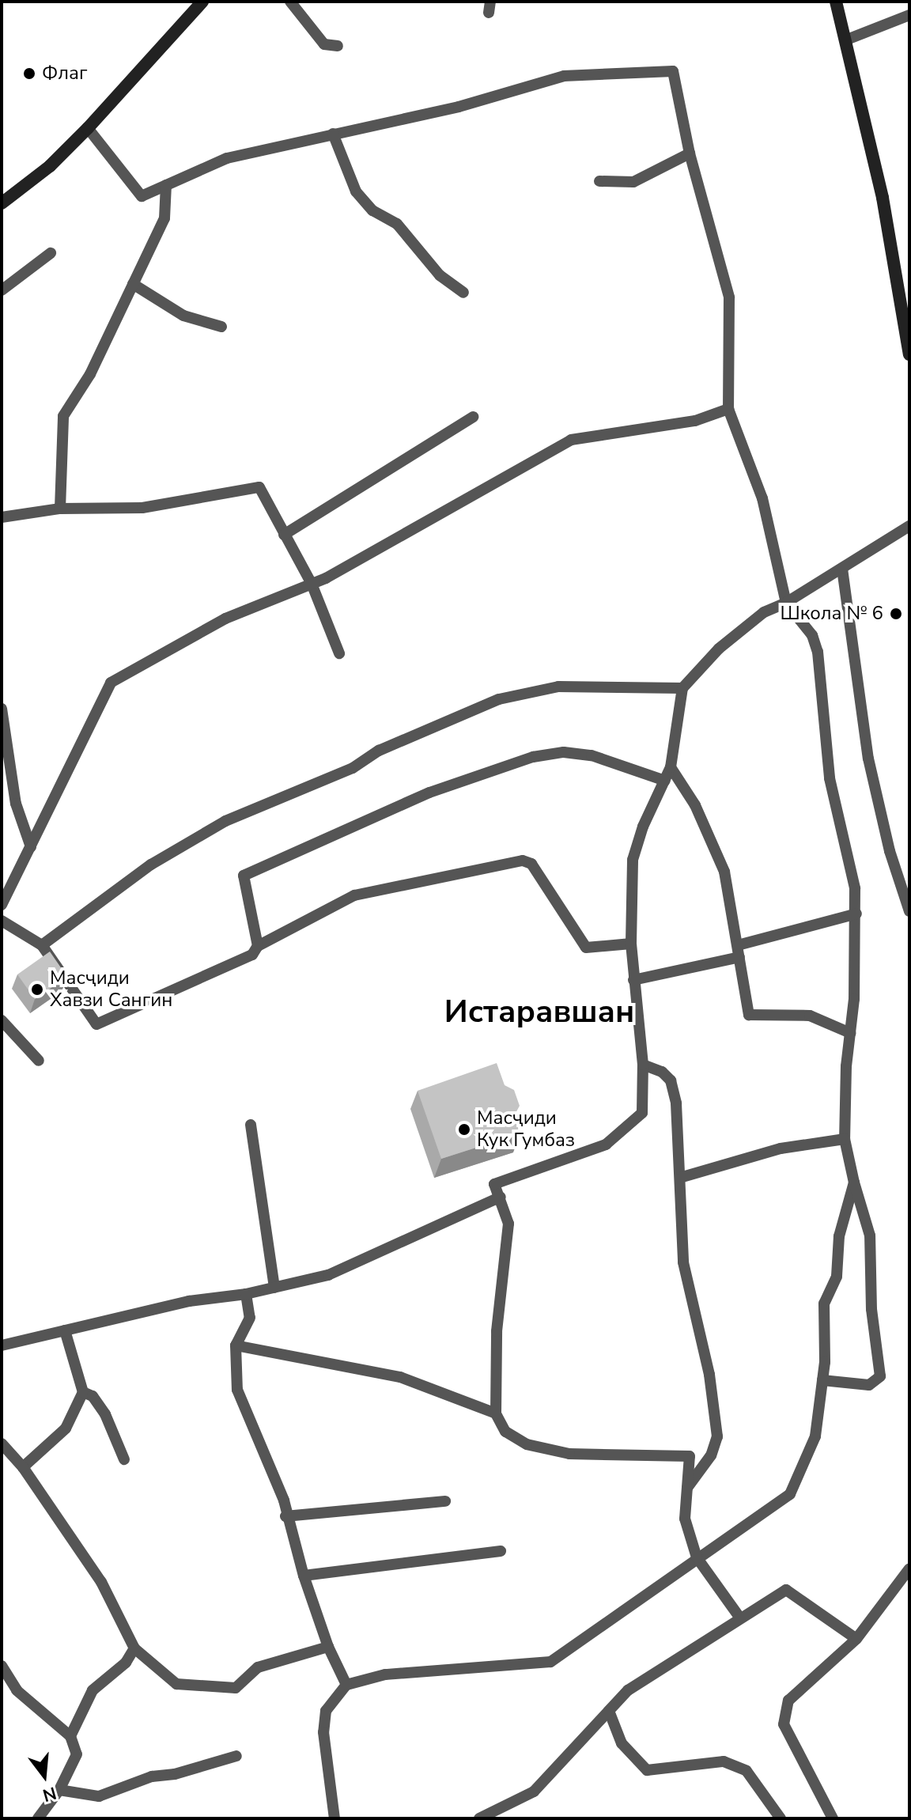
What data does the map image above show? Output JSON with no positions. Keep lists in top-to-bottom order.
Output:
{
  "districts": ["Истаравшан"],
  "places": [
    "Флаг",
    "Школа № 6",
    "Масҷиди Хавзи Сангин",
    "Масҷиди Кук Гумбаз"
  ],
  "north": "bottom"
}
